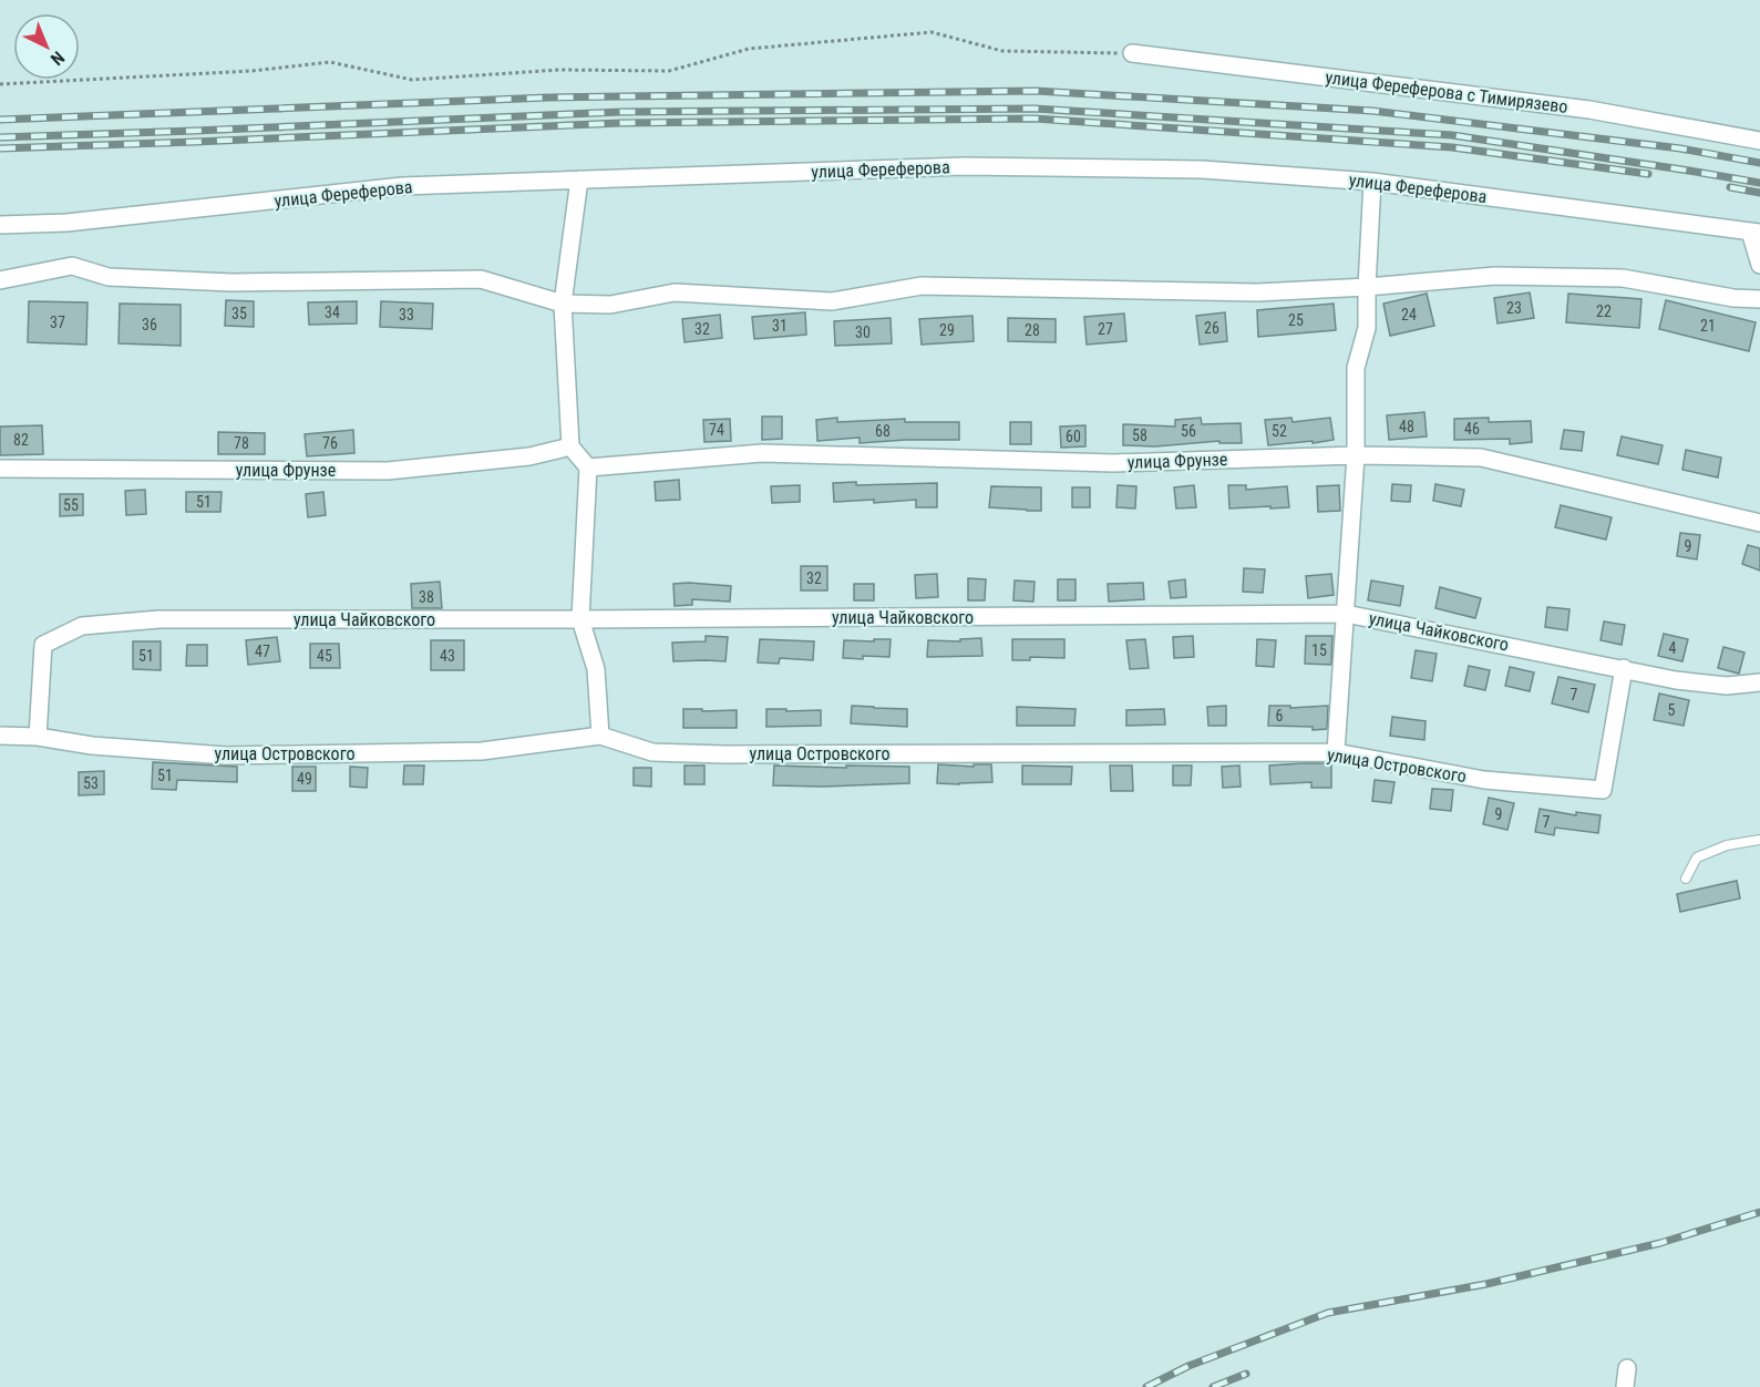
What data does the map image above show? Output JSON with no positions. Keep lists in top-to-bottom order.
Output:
{
  "streets": {
    "street": [
      "улица Фереферова с Тимирязево",
      "улица Фереферова",
      "улица Фрунзе",
      "улица Чайковского",
      "улица Островского"
    ]
  },
  "crossings": [
    ["улица Чайковского", "улица Островского"]
  ],
  "house_numbers": [
    "23",
    "22",
    "34",
    "35",
    "33",
    "24",
    "25",
    "37",
    "36",
    "31",
    "21",
    "26",
    "32",
    "27",
    "29",
    "28",
    "30",
    "48",
    "46",
    "74",
    "68",
    "56",
    "52",
    "58",
    "60",
    "82",
    "78",
    "76",
    "51",
    "55",
    "9",
    "32",
    "38",
    "4",
    "15",
    "47",
    "51",
    "45",
    "43",
    "7",
    "5",
    "6",
    "51",
    "49",
    "53",
    "9",
    "7"
  ],
  "north": "bottom right"
}
